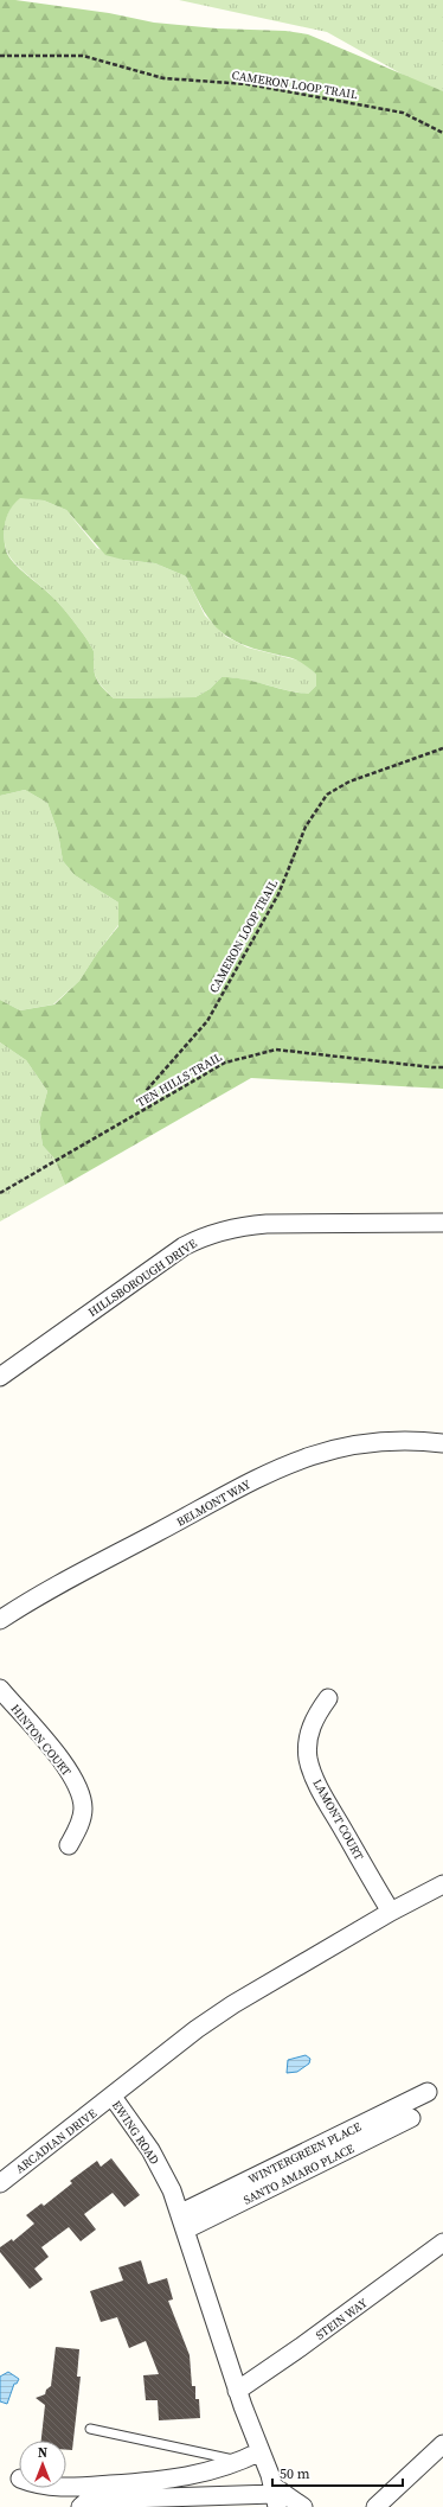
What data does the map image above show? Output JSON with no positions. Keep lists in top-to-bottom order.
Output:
{
  "streets": {
    "street": [
      "HILLSBOROUGH DRIVE",
      "BELMONT WAY",
      "HINTON COURT",
      "LAMONT COURT",
      "EWING ROAD",
      "ARCADIAN DRIVE",
      "WINTERGREEN PLACE",
      "SANTO AMARO PLACE",
      "STEIN WAY"
    ],
    "path": ["CAMERON LOOP TRAIL", "TEN HILLS TRAIL"]
  },
  "crossings": [
    ["CAMERON LOOP TRAIL", "TEN HILLS TRAIL"],
    ["LAMONT COURT", "EWING ROAD"],
    ["EWING ROAD", "ARCADIAN DRIVE"],
    ["EWING ROAD", "WINTERGREEN PLACE"],
    ["EWING ROAD", "SANTO AMARO PLACE"],
    ["EWING ROAD", "STEIN WAY"],
    ["WINTERGREEN PLACE", "SANTO AMARO PLACE"]
  ],
  "scale_bar": "50 m",
  "north": "top"
}
